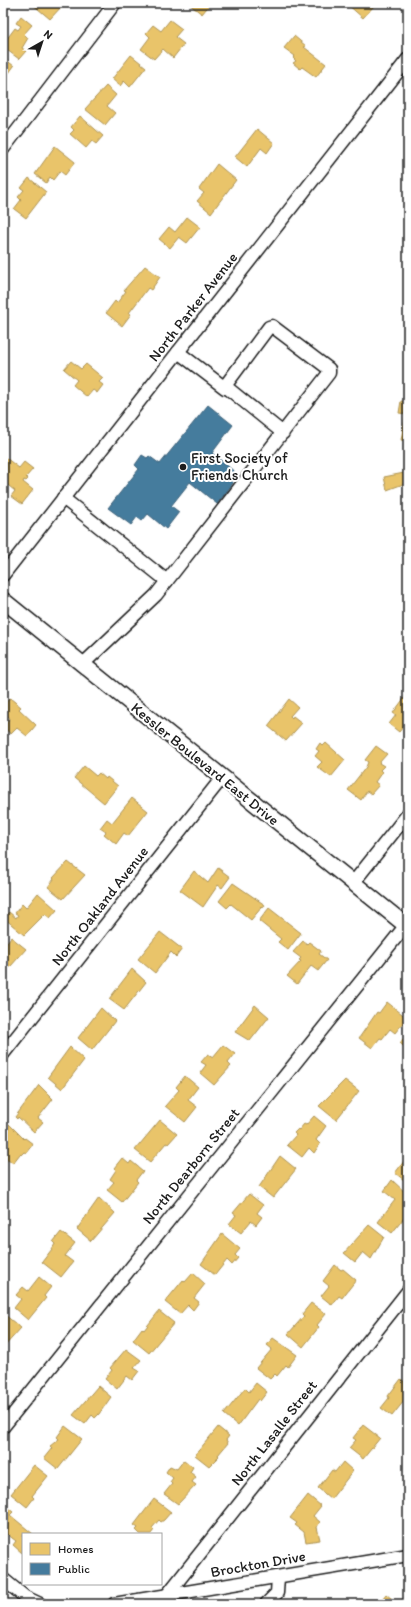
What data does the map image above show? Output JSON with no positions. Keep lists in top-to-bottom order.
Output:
{
  "streets": {
    "main road": ["Kessler Boulevard East Drive"],
    "street": [
      "North Parker Avenue",
      "North Oakland Avenue",
      "North Dearborn Street",
      "North Lasalle Street",
      "Brockton Drive"
    ]
  },
  "crossings": [
    ["Kessler Boulevard East Drive", "North Oakland Avenue"],
    ["Kessler Boulevard East Drive", "North Dearborn Street"],
    ["North Lasalle Street", "Brockton Drive"]
  ],
  "places": ["First Society of Friends Church"],
  "legend": ["Homes", "Public"],
  "north": "top right"
}
